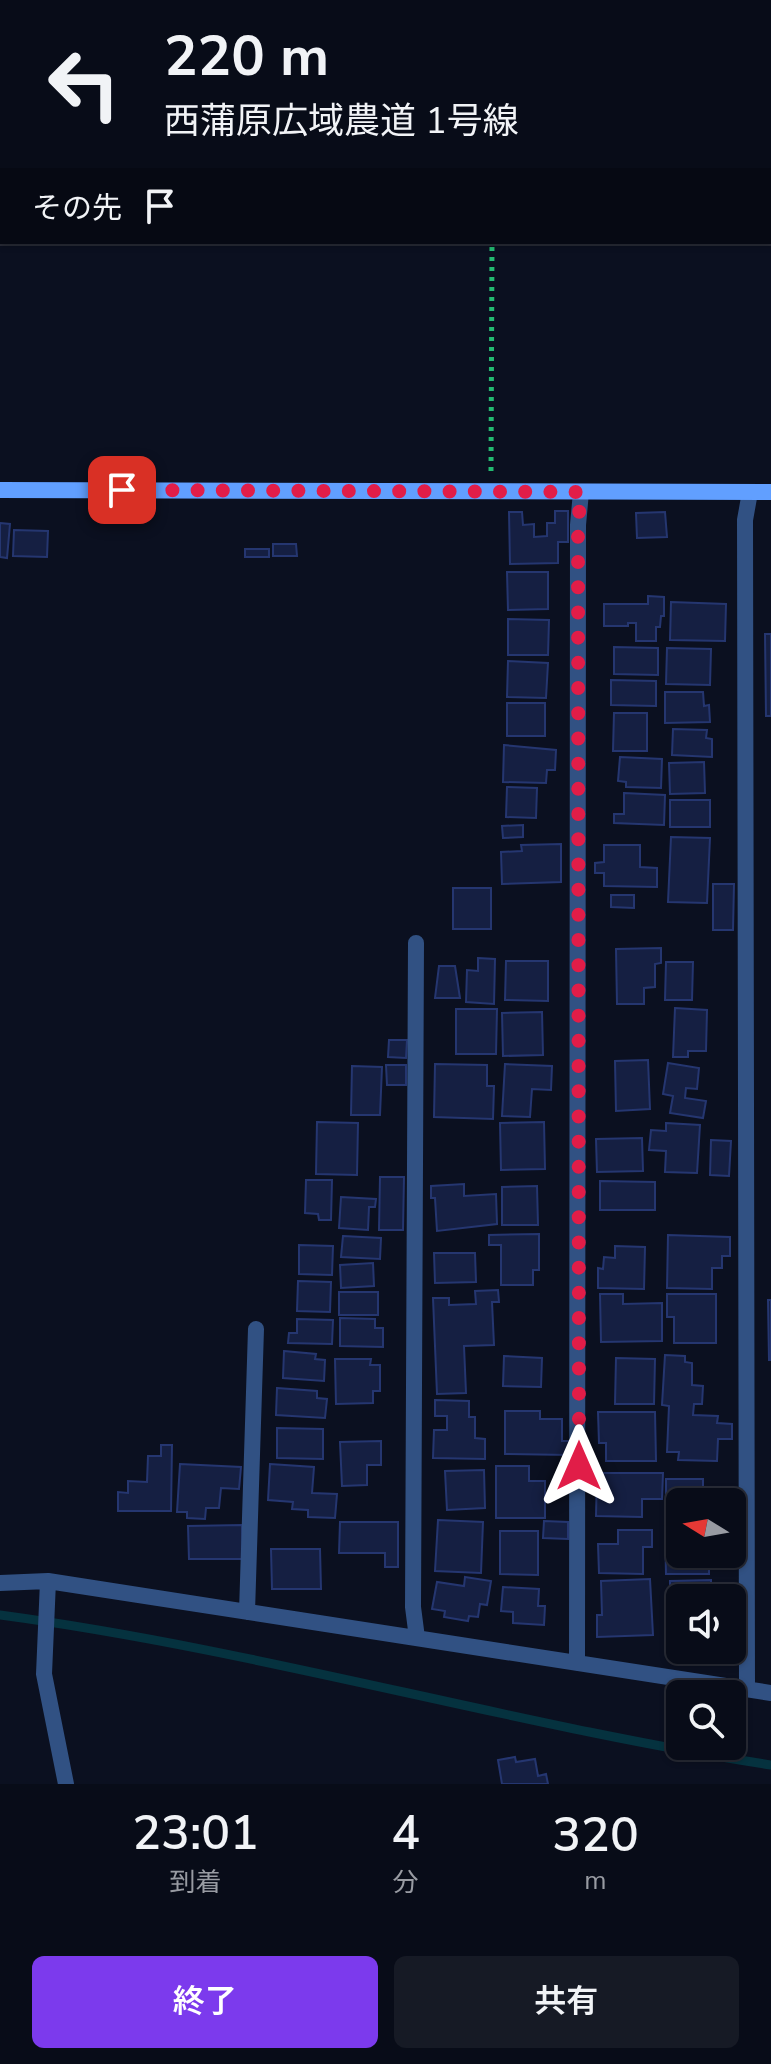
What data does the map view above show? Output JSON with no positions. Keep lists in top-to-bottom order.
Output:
{
  "north": "left",
  "page": {
    "turn": ["220 m", "西蒲原広域農道 1号線"],
    "then": "その先",
    "eta": [
      "23:01",
      "到着",
      "4",
      "分",
      "320",
      "m"
    ],
    "buttons": ["終了", "共有"]
  }
}
